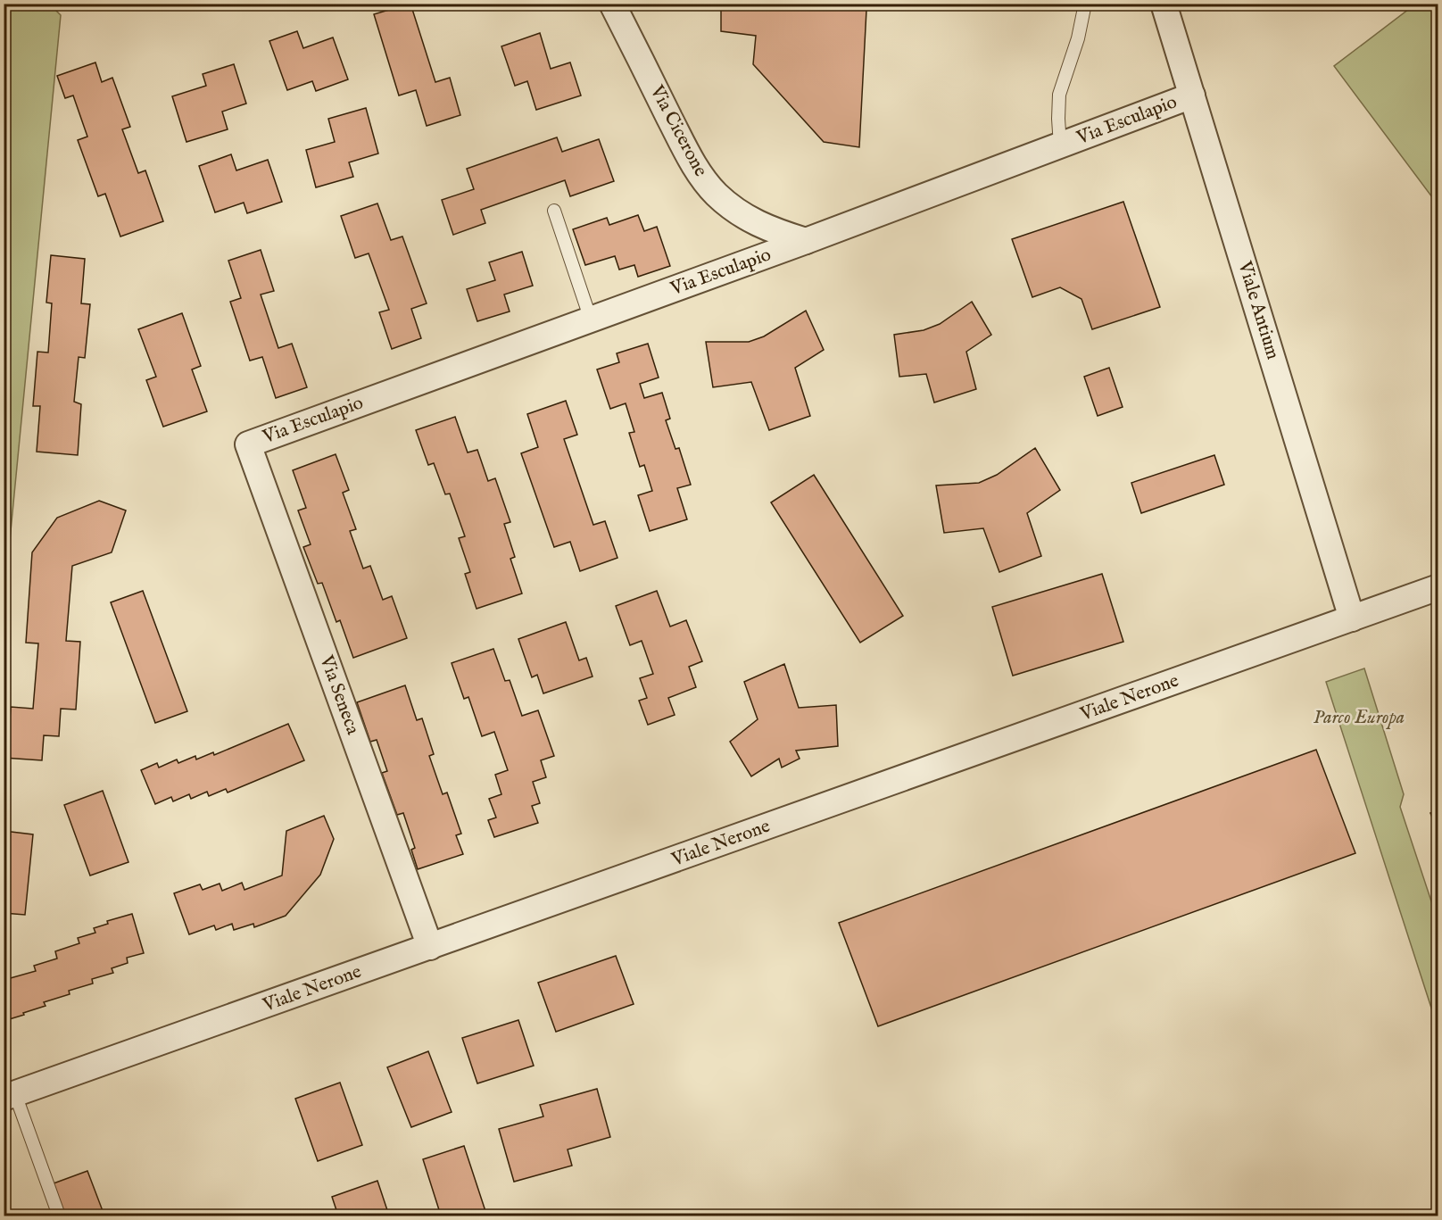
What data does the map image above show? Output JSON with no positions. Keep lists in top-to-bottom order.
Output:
{
  "streets": {
    "street": [
      "Via Esculapio",
      "Via Cicerone",
      "Viale Antium",
      "Via Seneca",
      "Viale Nerone"
    ]
  },
  "crossings": [
    ["Via Esculapio", "Via Cicerone"],
    ["Via Esculapio", "Viale Antium"],
    ["Via Esculapio", "Via Seneca"],
    ["Viale Antium", "Viale Nerone"],
    ["Via Seneca", "Viale Nerone"]
  ],
  "parks": ["Parco Europa"]
}
